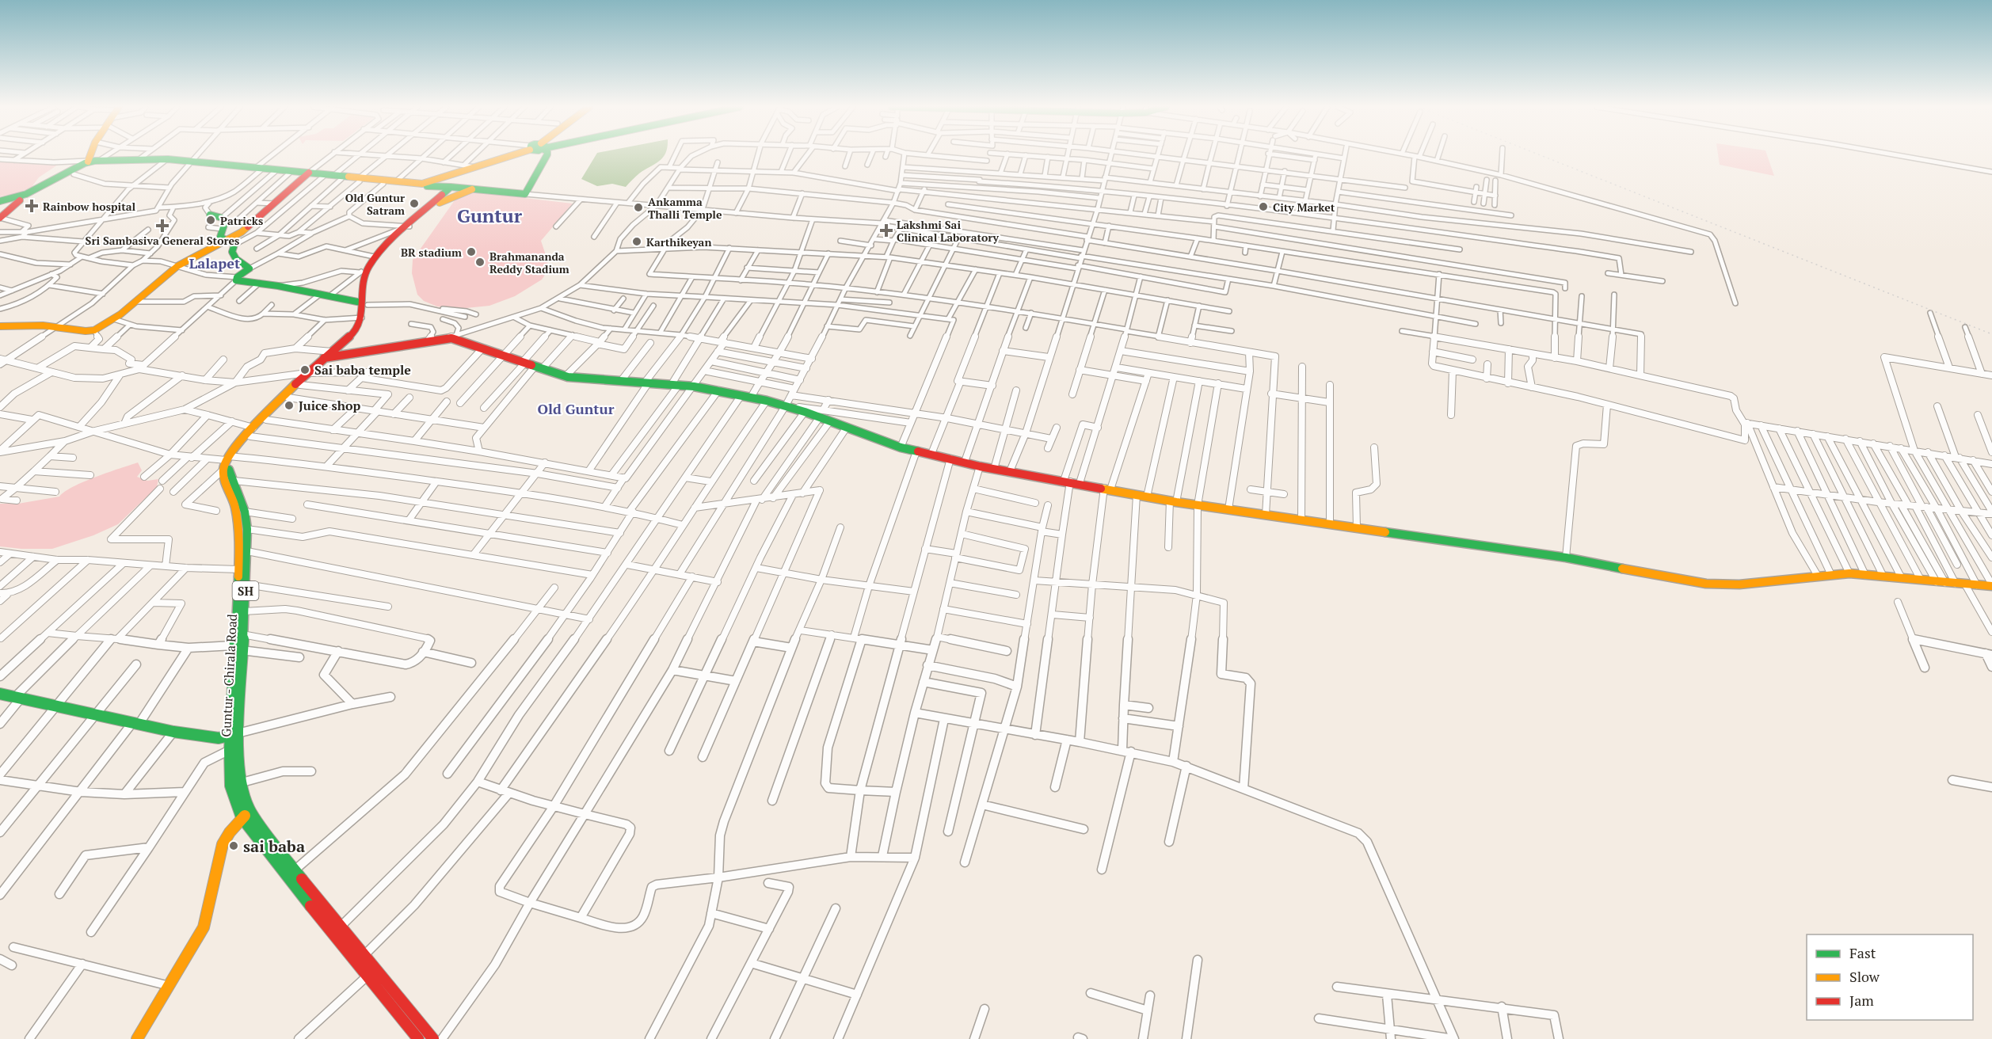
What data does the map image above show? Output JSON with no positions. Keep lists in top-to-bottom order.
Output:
{
  "streets": {
    "main road": ["SH", "Guntur - Chirala Road"]
  },
  "districts": ["Guntur", "Lalapet", "Old Guntur"],
  "places": {
    "other": [
      "Old Guntur Satram",
      "City Market",
      "Ankamma Thalli Temple",
      "Patricks",
      "Karthikeyan",
      "BR stadium",
      "Brahmananda Reddy Stadium",
      "Sai baba temple",
      "Juice shop",
      "sai baba"
    ],
    "health": ["Rainbow hospital", "Sri Sambasiva General Stores", "Lakshmi Sai Clinical Laboratory"]
  },
  "legend": ["Fast", "Slow", "Jam"]
}
